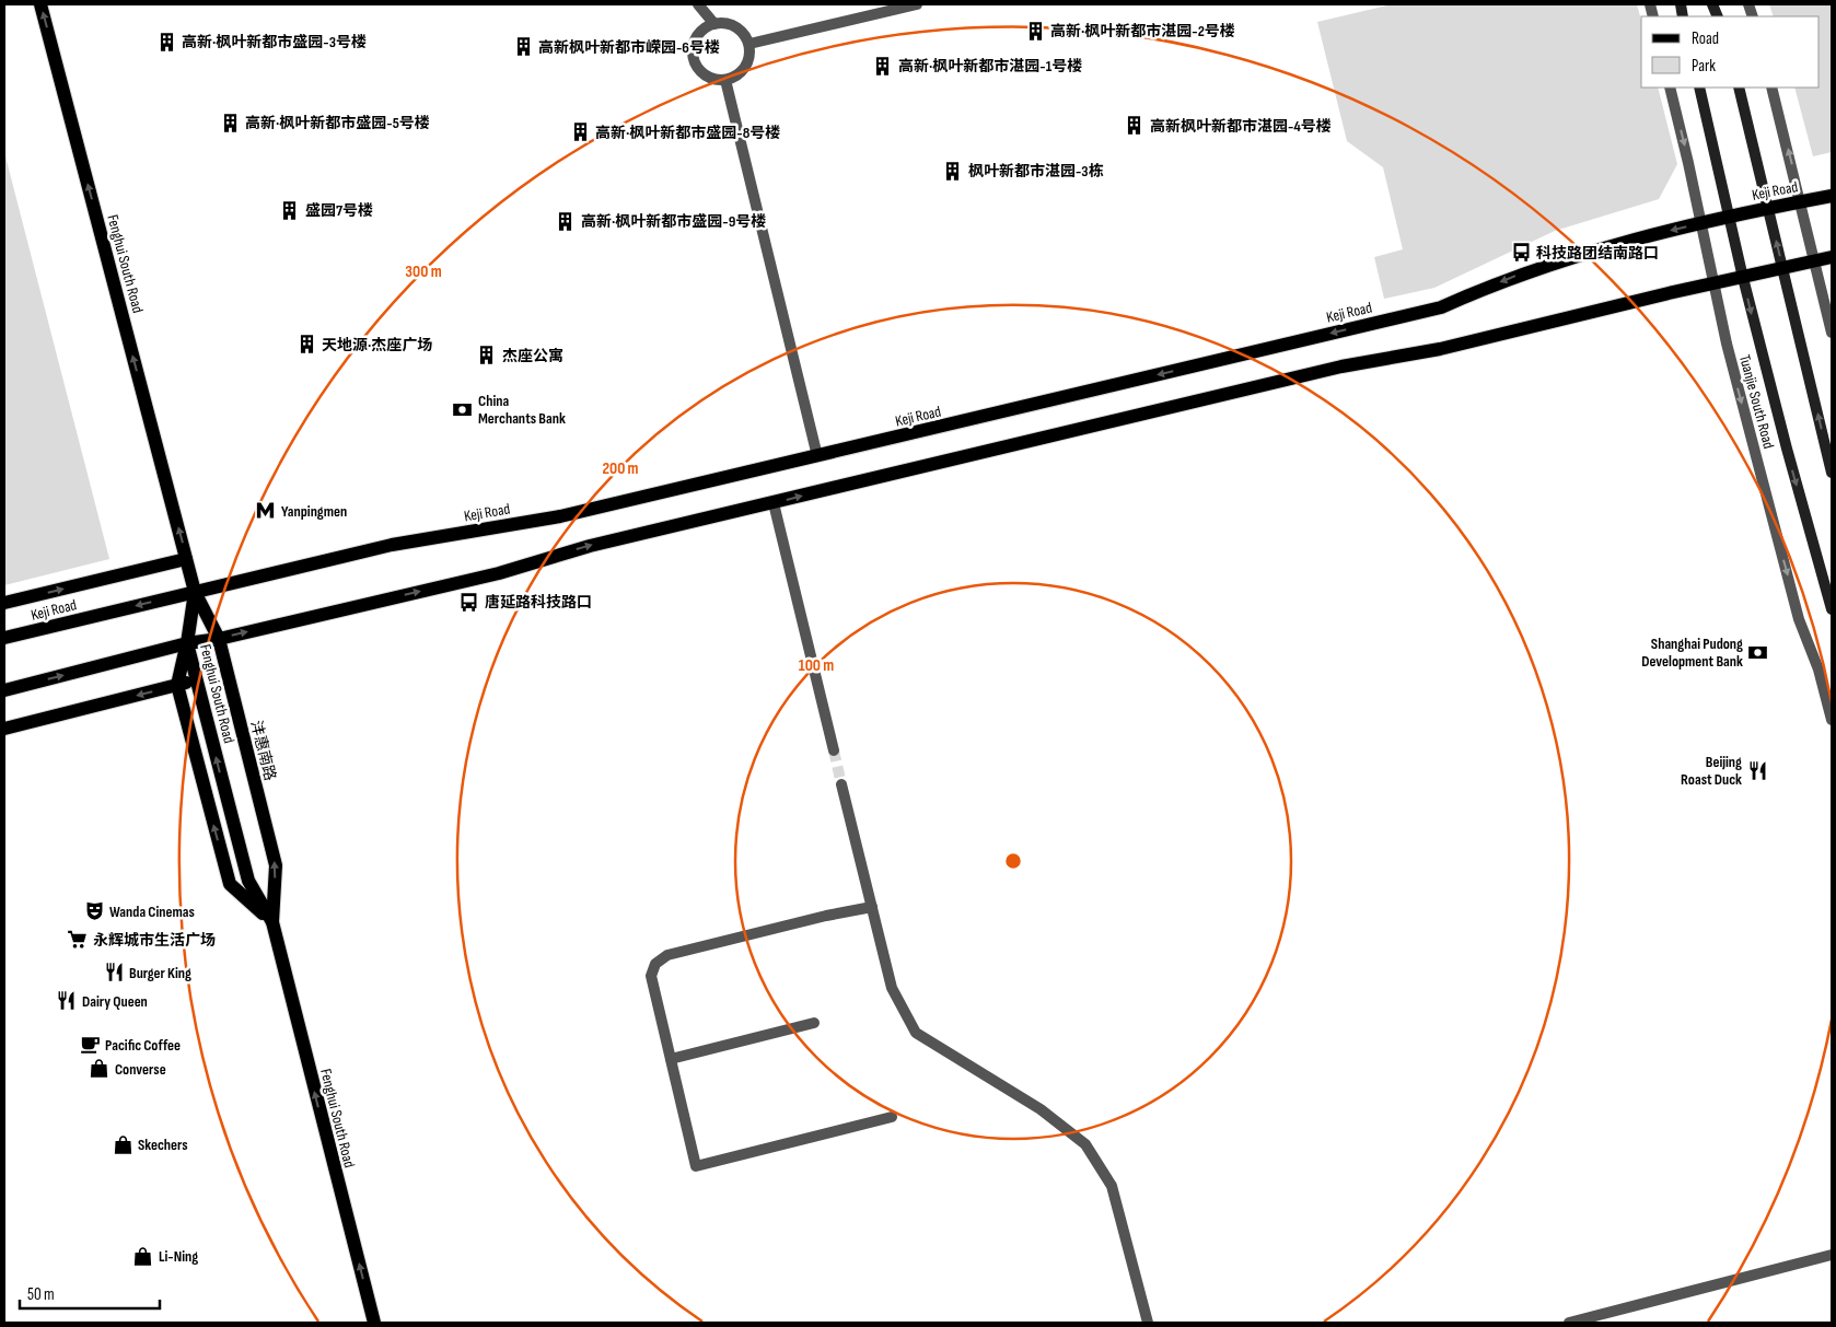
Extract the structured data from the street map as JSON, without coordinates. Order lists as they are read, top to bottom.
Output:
{
  "streets": {
    "main road": [
      "Keji Road",
      "Fenghui South Road",
      "Tuanjie South Road",
      "沣惠南路"
    ]
  },
  "crossings": [
    ["Keji Road", "Fenghui South Road"],
    ["Keji Road", "Tuanjie South Road"],
    ["Keji Road", "沣惠南路"],
    ["Fenghui South Road", "沣惠南路"]
  ],
  "one_way": ["Fenghui South Road", "Tuanjie South Road"],
  "places": {
    "building": [
      "高新·枫叶新都市湛园-2号楼",
      "高新·枫叶新都市盛园-3号楼",
      "高新枫叶新都市嵘园-6号楼",
      "高新·枫叶新都市湛园-1号楼",
      "高新·枫叶新都市盛园-5号楼",
      "高新枫叶新都市湛园-4号楼",
      "高新·枫叶新都市盛园-8号楼",
      "枫叶新都市湛园-3栋",
      "盛园7号楼",
      "高新·枫叶新都市盛园-9号楼",
      "天地源·杰座广场",
      "杰座公寓"
    ],
    "bus stop": ["科技路团结南路口", "唐延路科技路口"],
    "bank": ["China Merchants Bank", "Shanghai Pudong Development Bank"],
    "metro station": ["Yanpingmen"],
    "restaurant": ["Beijing Roast Duck", "Burger King", "Dairy Queen"],
    "theatre": ["Wanda Cinemas"],
    "supermarket": ["永辉城市生活广场"],
    "cafe": ["Pacific Coffee"],
    "shop": ["Converse", "Skechers", "Li-Ning"]
  },
  "legend": ["Road", "Park"],
  "scale_bar": "50 m",
  "rings": ["300 m", "200 m", "100 m"]
}
